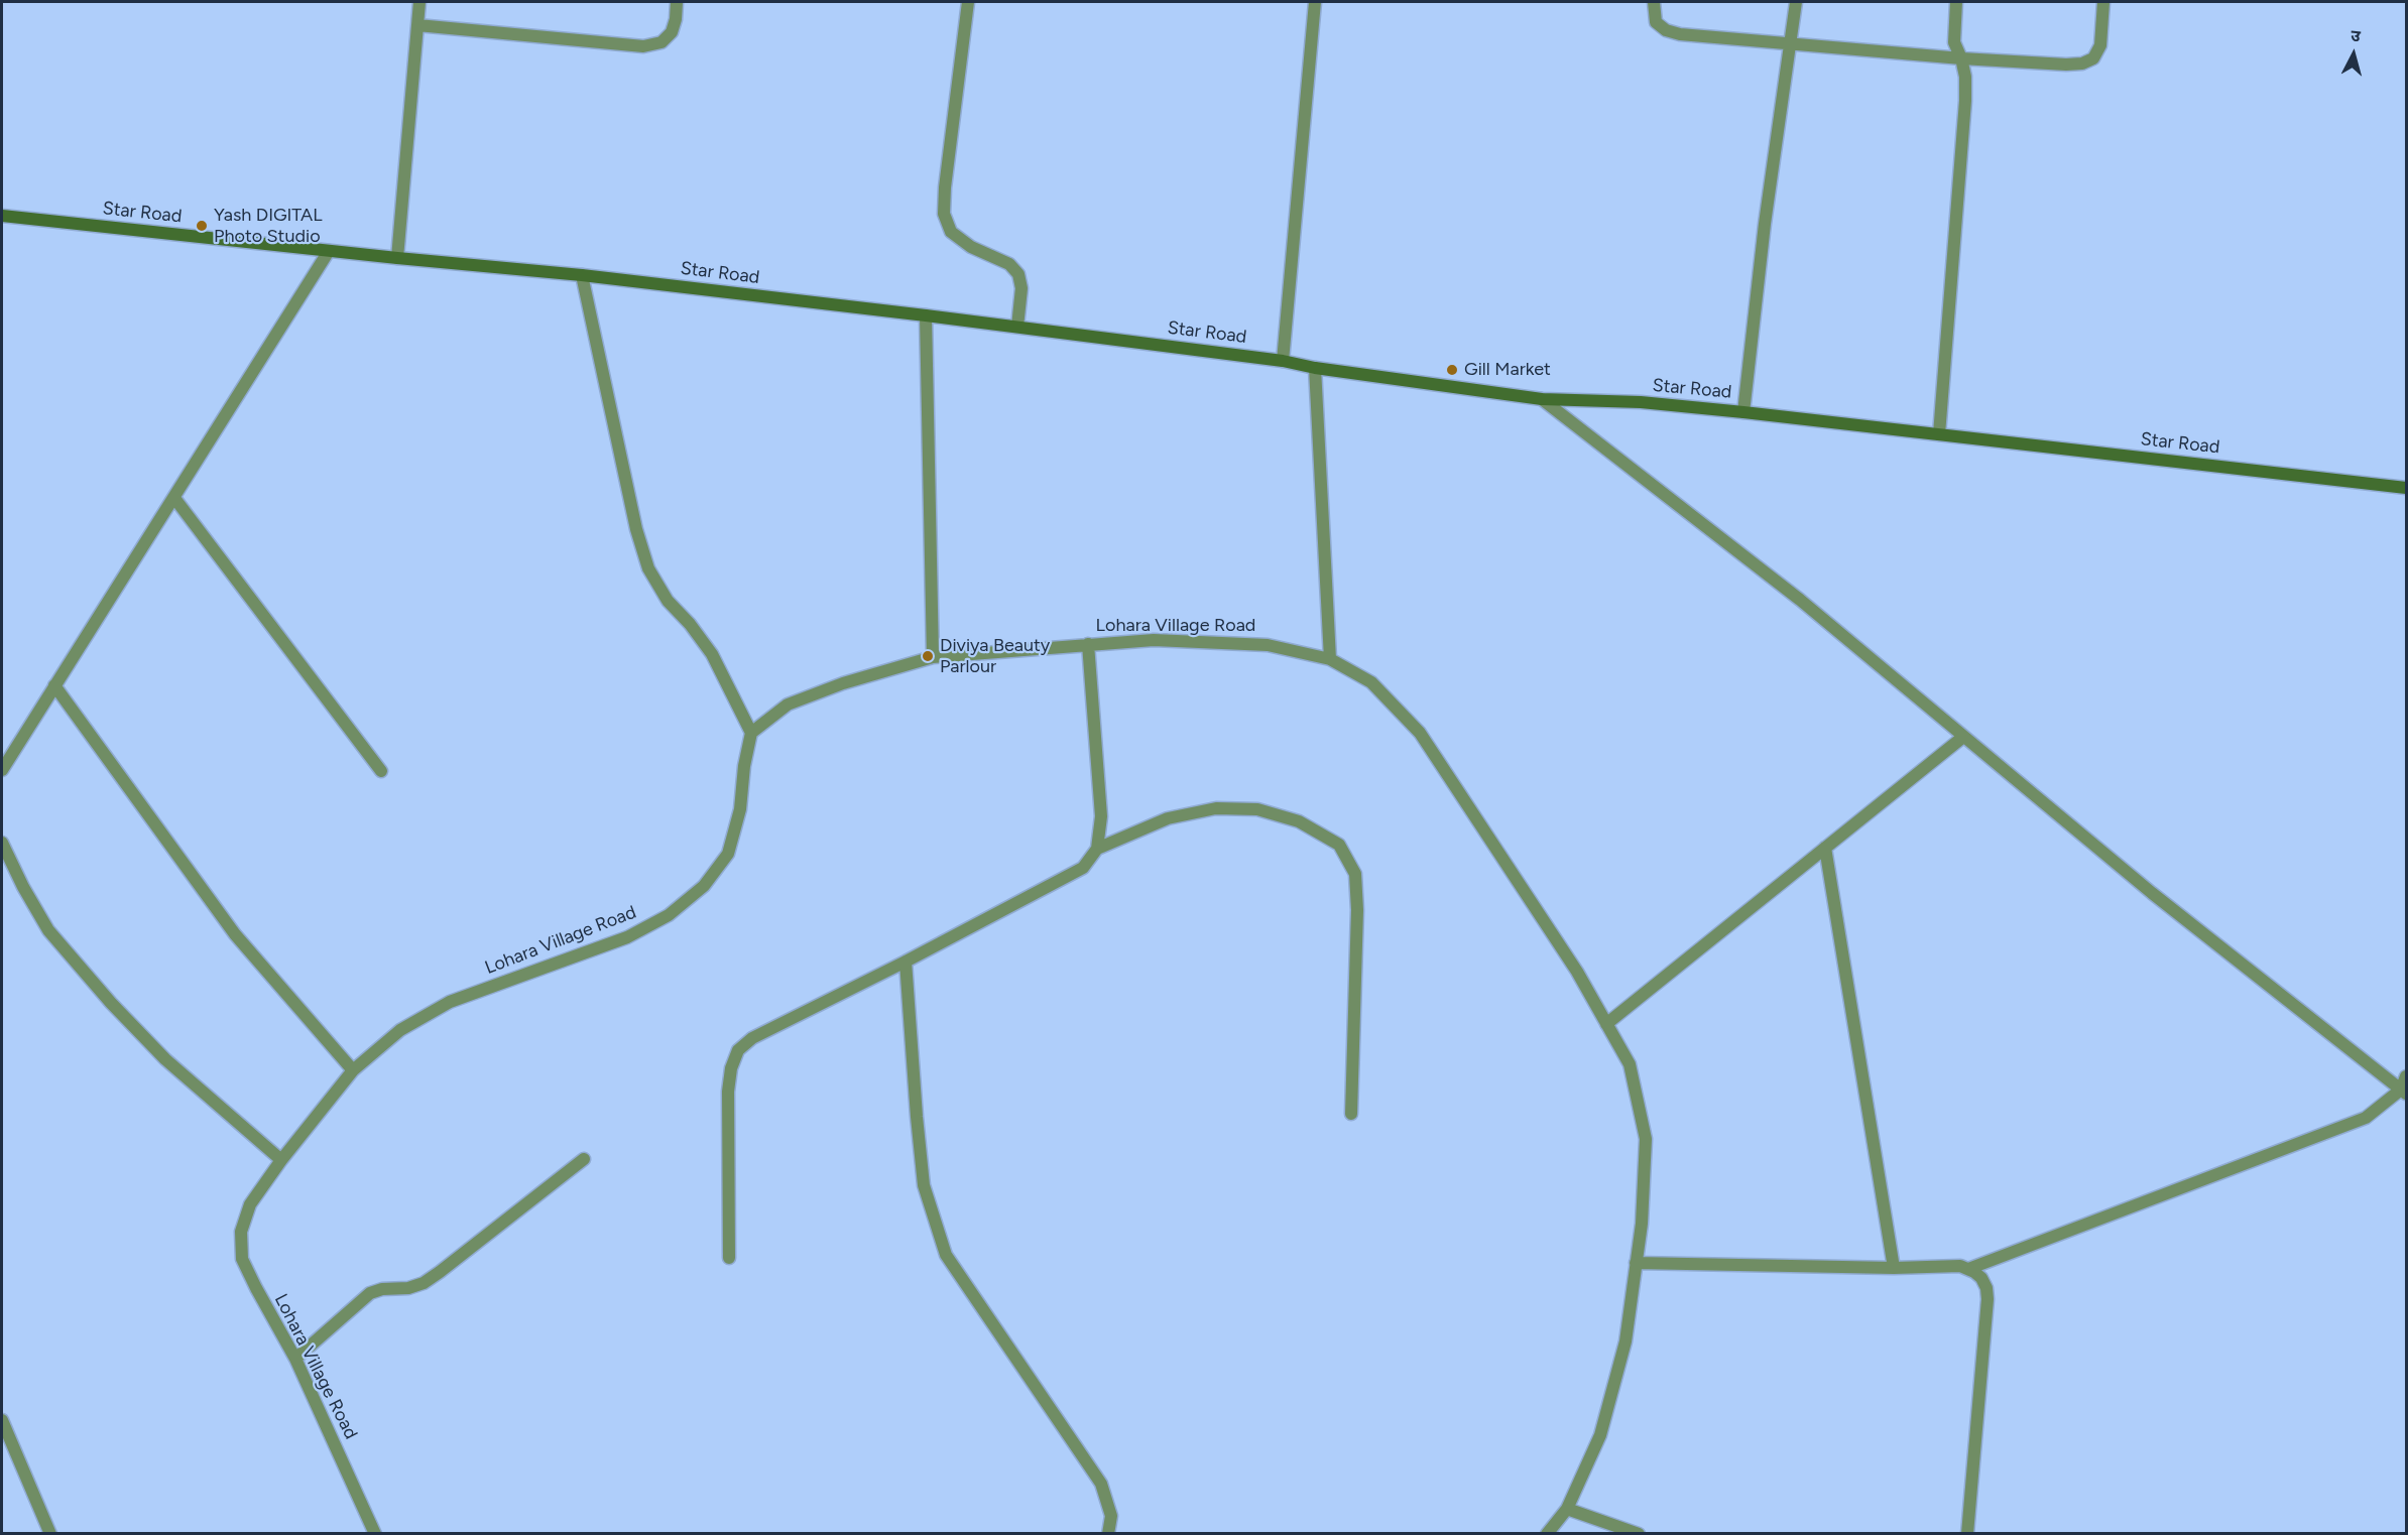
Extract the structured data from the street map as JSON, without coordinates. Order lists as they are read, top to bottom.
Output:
{
  "streets": {
    "street": ["Star Road", "Lohara Village Road"]
  },
  "places": ["Yash DIGITAL Photo Studio", "Gill Market", "Diviya Beauty Parlour"],
  "north": "top"
}
